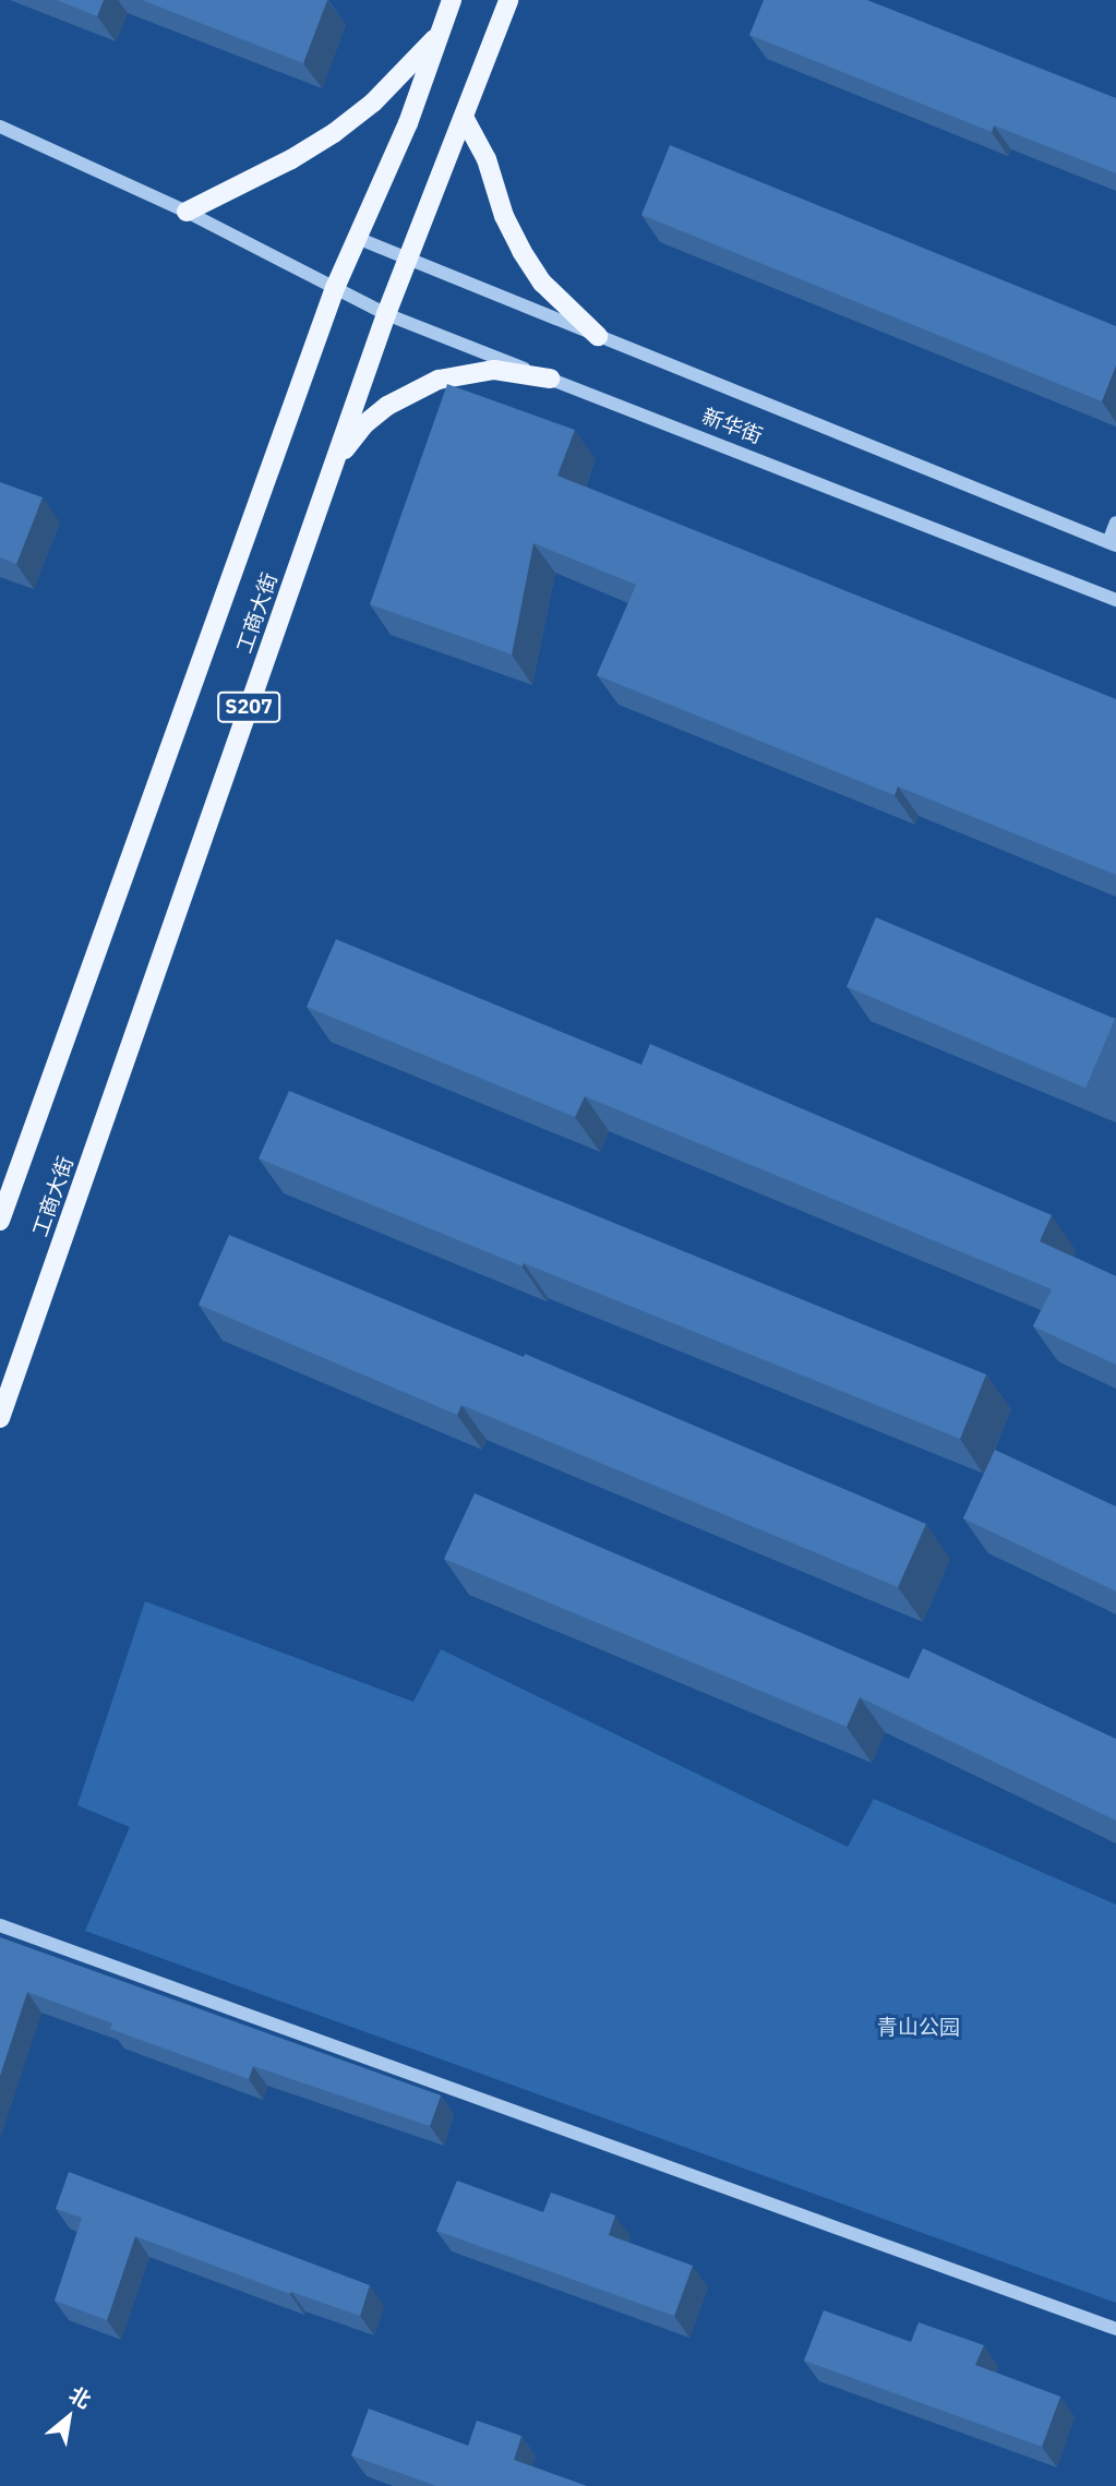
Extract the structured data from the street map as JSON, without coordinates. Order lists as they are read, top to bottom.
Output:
{
  "streets": {
    "main road": ["工商大街", "S207"],
    "street": ["新华街"]
  },
  "crossings": [
    ["新华街", "工商大街"]
  ],
  "parks": ["青山公园"],
  "north": "top right"
}
